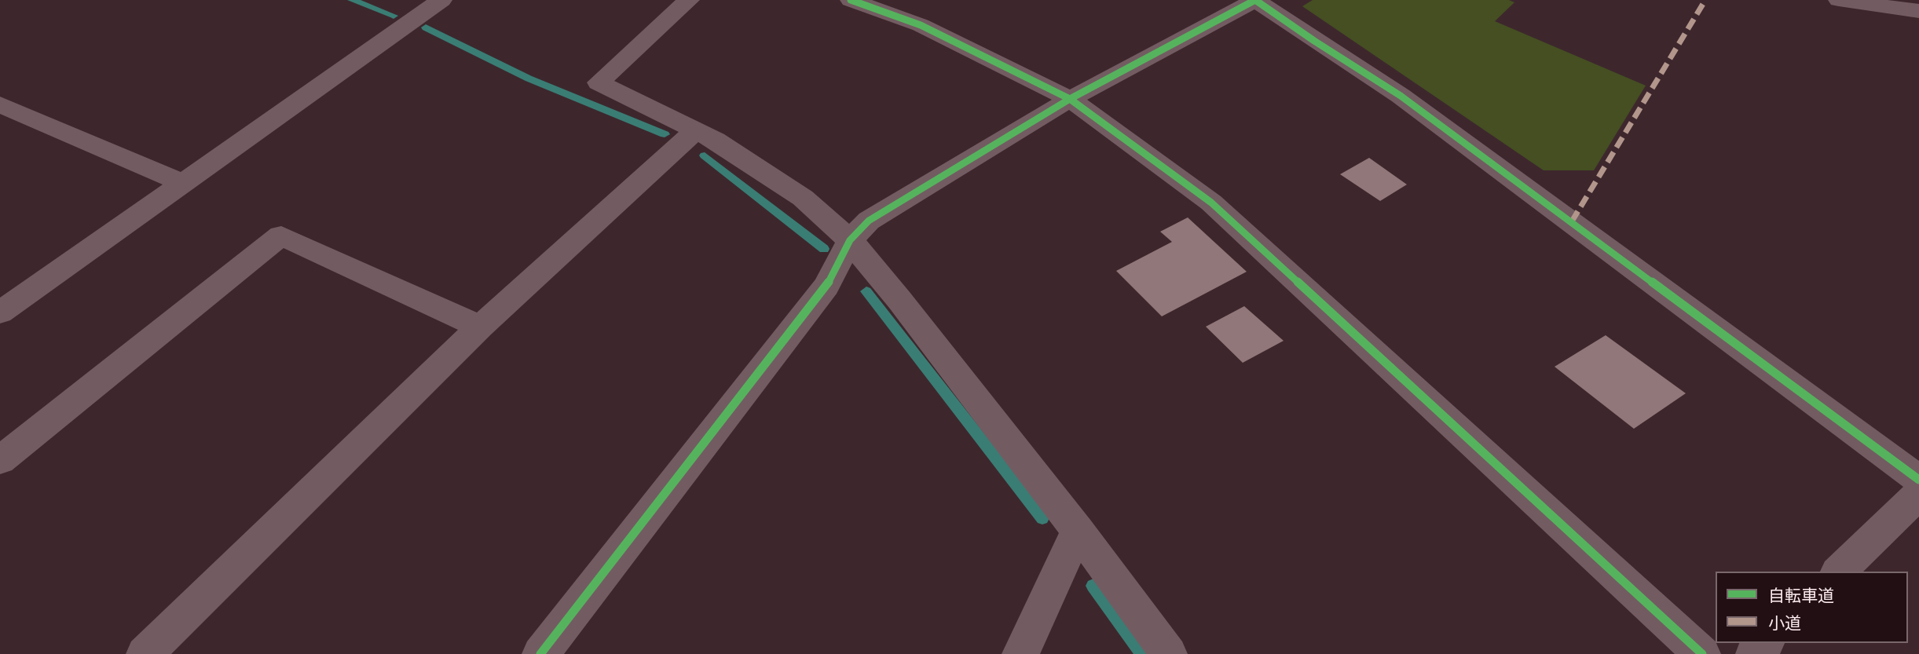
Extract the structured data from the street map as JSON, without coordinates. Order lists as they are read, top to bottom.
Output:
{
  "legend": ["自転車道", "小道"]
}
